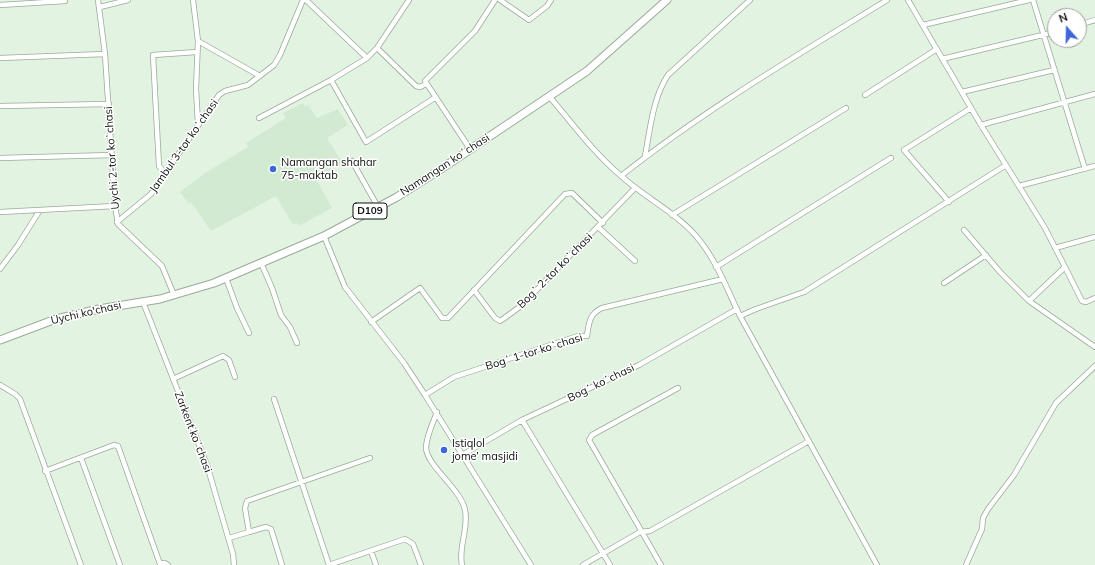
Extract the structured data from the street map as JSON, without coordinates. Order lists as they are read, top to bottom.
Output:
{
  "streets": {
    "main road": ["Namangan koʻchasi", "D109", "Uychi ko'chasi"],
    "street": [
      "Jambul 3-tor koʻchasi",
      "Uychi 2-tor koʻchasi",
      "Bogʻ 2-tor koʻchasi",
      "Bogʻ 1-tor koʻchasi",
      "Bogʻ koʻchasi",
      "Zarkent koʻchasi"
    ]
  },
  "crossings": [
    ["Jambul 3-tor koʻchasi", "Uychi 2-tor koʻchasi"],
    ["Uychi 2-tor koʻchasi", "Namangan koʻchasi"],
    ["Uychi 2-tor koʻchasi", "Uychi ko'chasi"],
    ["Namangan koʻchasi", "Uychi ko'chasi"],
    ["Uychi ko'chasi", "Zarkent koʻchasi"]
  ],
  "places": ["Namangan shahar 75-maktab", "Istiqlol jome’ masjidi"],
  "north": "top"
}
